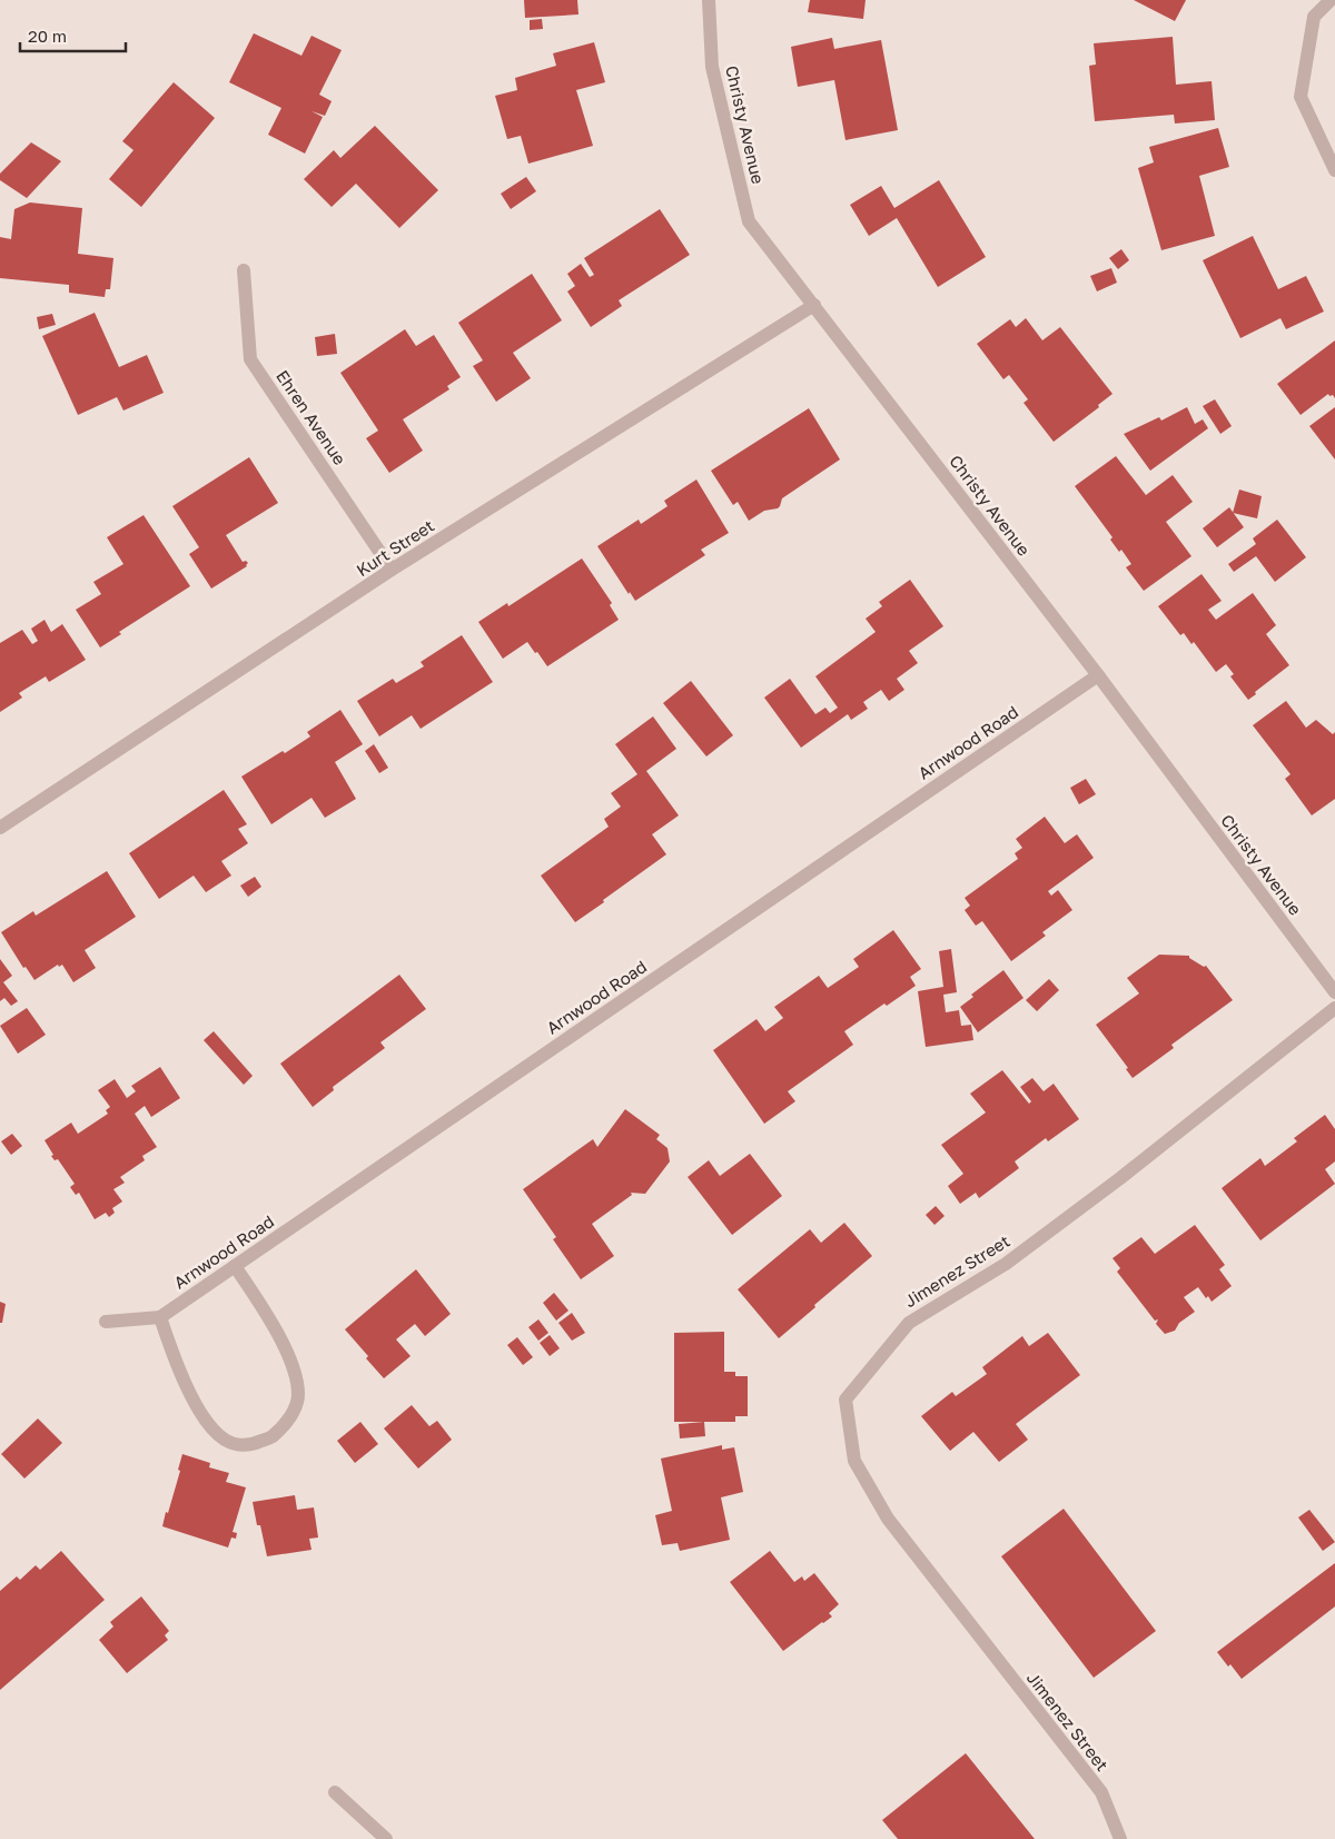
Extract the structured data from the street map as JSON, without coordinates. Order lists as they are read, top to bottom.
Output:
{
  "streets": {
    "street": [
      "Christy Avenue",
      "Ehren Avenue",
      "Kurt Street",
      "Arnwood Road",
      "Jimenez Street"
    ]
  },
  "crossings": [
    ["Christy Avenue", "Kurt Street"],
    ["Christy Avenue", "Arnwood Road"],
    ["Ehren Avenue", "Kurt Street"]
  ],
  "scale_bar": "20 m"
}
